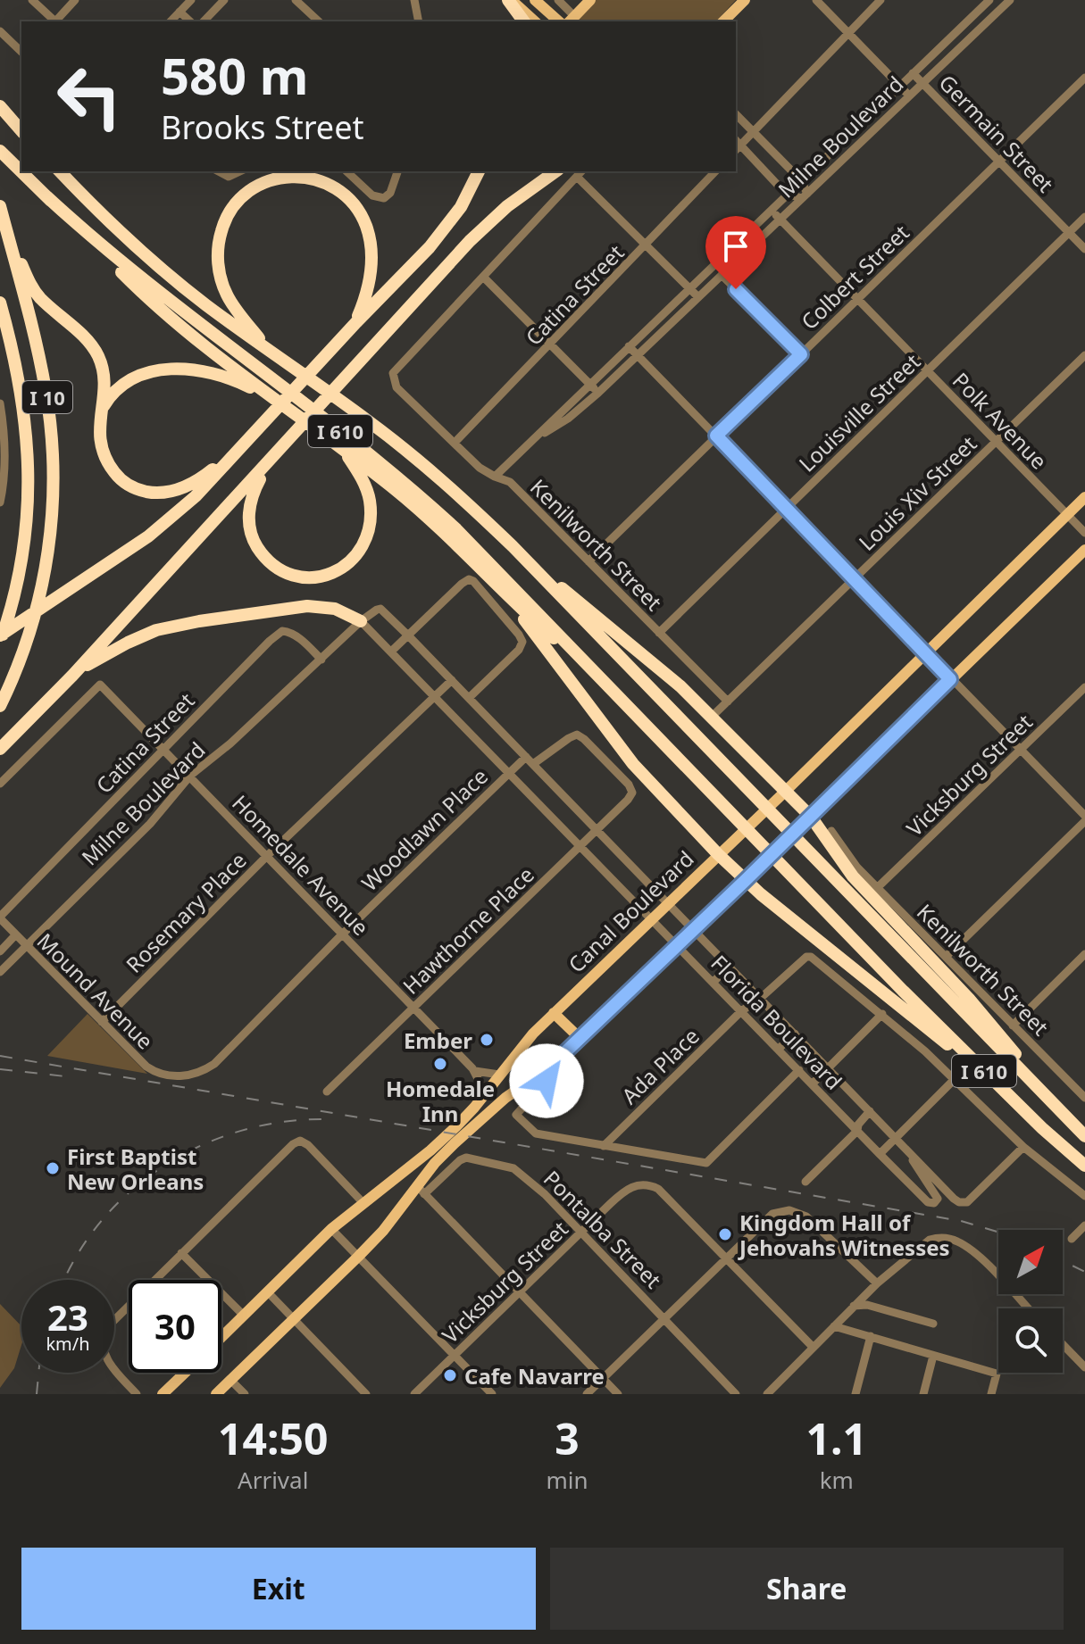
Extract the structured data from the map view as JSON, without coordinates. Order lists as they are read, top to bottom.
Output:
{
  "streets": {
    "highway": ["I 10", "I 610"],
    "main road": ["Canal Boulevard"],
    "street": [
      "Germain Street",
      "Milne Boulevard",
      "Colbert Street",
      "Catina Street",
      "Louisville Street",
      "Polk Avenue",
      "Louis Xiv Street",
      "Kenilworth Street",
      "Vicksburg Street",
      "Woodlawn Place",
      "Homedale Avenue",
      "Rosemary Place",
      "Hawthorne Place",
      "Mound Avenue",
      "Florida Boulevard",
      "Ada Place",
      "Pontalba Street"
    ]
  },
  "crossings": [
    ["Germain Street", "Milne Boulevard"],
    ["Germain Street", "Colbert Street"],
    ["Germain Street", "Louisville Street"],
    ["Milne Boulevard", "Catina Street"],
    ["Milne Boulevard", "Polk Avenue"],
    ["Milne Boulevard", "Kenilworth Street"],
    ["Milne Boulevard", "Homedale Avenue"],
    ["Milne Boulevard", "Mound Avenue"],
    ["Milne Boulevard", "Florida Boulevard"],
    ["Colbert Street", "Polk Avenue"],
    ["Colbert Street", "Kenilworth Street"],
    ["Catina Street", "Kenilworth Street"],
    ["Catina Street", "Homedale Avenue"],
    ["Catina Street", "Mound Avenue"],
    ["Louisville Street", "Polk Avenue"],
    ["Louisville Street", "Kenilworth Street"],
    ["Polk Avenue", "Louis Xiv Street"],
    ["Polk Avenue", "Canal Boulevard"],
    ["Louis Xiv Street", "Kenilworth Street"],
    ["Kenilworth Street", "Vicksburg Street"],
    ["Vicksburg Street", "Pontalba Street"],
    ["Woodlawn Place", "Homedale Avenue"],
    ["Woodlawn Place", "Mound Avenue"],
    ["Woodlawn Place", "Florida Boulevard"],
    ["Homedale Avenue", "Canal Boulevard"],
    ["Homedale Avenue", "Rosemary Place"],
    ["Homedale Avenue", "Hawthorne Place"],
    ["Canal Boulevard", "Florida Boulevard"],
    ["Rosemary Place", "Mound Avenue"],
    ["Rosemary Place", "Florida Boulevard"],
    ["Hawthorne Place", "Florida Boulevard"],
    ["Florida Boulevard", "Ada Place"]
  ],
  "places": [
    "Ember",
    "Homedale Inn",
    "First Baptist New Orleans",
    "Kingdom Hall of Jehovahs Witnesses",
    "Cafe Navarre"
  ],
  "north": "top right",
  "page": {
    "turn": ["580 m", "Brooks Street"],
    "speed": "23 km/h",
    "limit": "30",
    "eta": [
      "14:50",
      "Arrival",
      "3",
      "min",
      "1.1",
      "km"
    ],
    "buttons": ["Exit", "Share"]
  }
}
